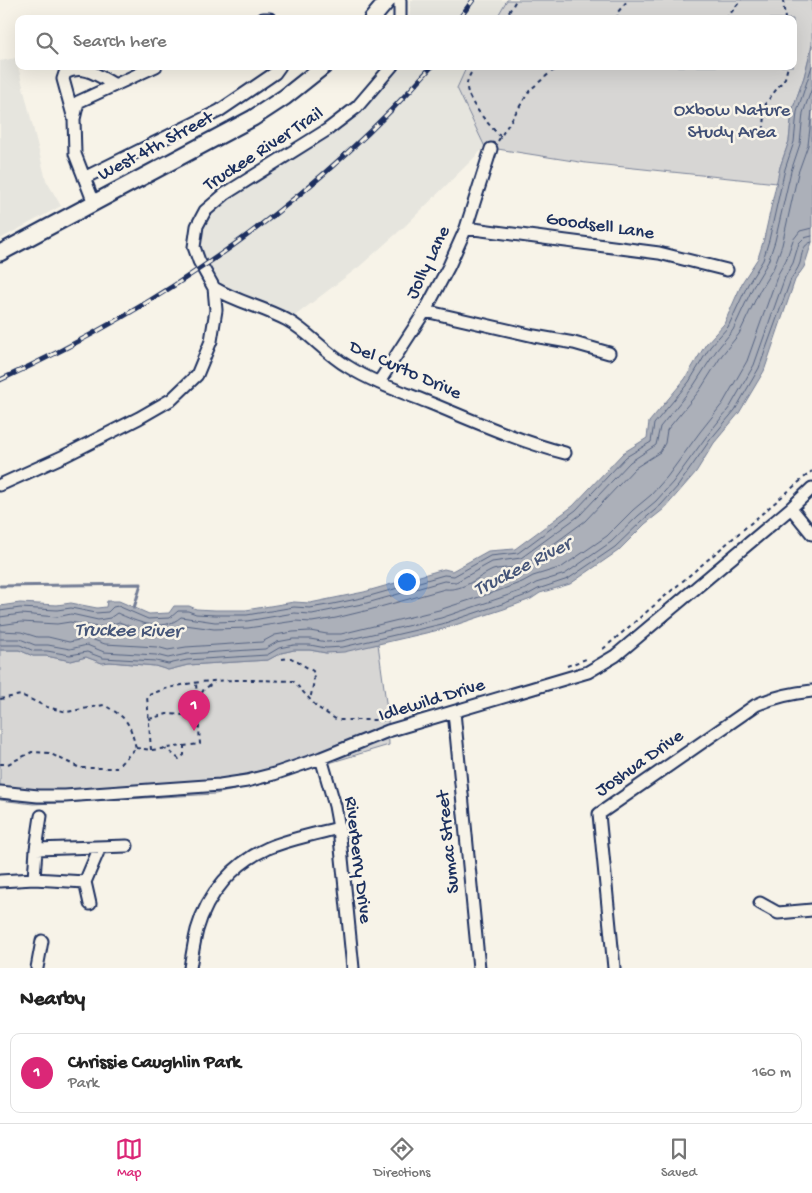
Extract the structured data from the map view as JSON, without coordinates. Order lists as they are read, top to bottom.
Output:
{
  "streets": {
    "main road": ["West 4th Street"],
    "street": [
      "Truckee River Trail",
      "Goodsell Lane",
      "Jolly Lane",
      "Del Curto Drive",
      "Idlewild Drive",
      "Joshua Drive",
      "Sumac Street",
      "Riverberry Drive"
    ]
  },
  "crossings": [
    ["Truckee River Trail", "Del Curto Drive"],
    ["Goodsell Lane", "Jolly Lane"],
    ["Jolly Lane", "Del Curto Drive"],
    ["Idlewild Drive", "Sumac Street"],
    ["Idlewild Drive", "Riverberry Drive"]
  ],
  "water": ["Truckee River"],
  "parks": ["Oxbow Nature Study Area"],
  "page": {
    "search": "Search here",
    "pins": "1",
    "heading": "Nearby",
    "list": [
      {
        "mark": "1",
        "name": "Chrissie Caughlin Park",
        "note": "Park",
        "value": "160 m"
      }
    ],
    "nav": ["Map", "Directions", "Saved"]
  }
}
